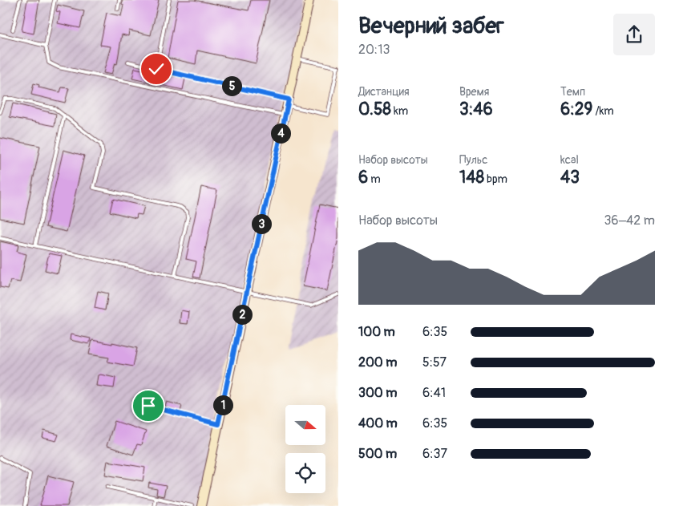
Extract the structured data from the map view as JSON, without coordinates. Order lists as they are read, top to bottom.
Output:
{
  "north": "right",
  "page": {
    "heading": ["Вечерний забег", "20:13"],
    "stats": [
      ["Дистанция", "0.58 km"],
      ["Время", "3:46"],
      ["Темп", "6:29 /km"],
      ["Набор высоты", "6 m"],
      ["Пульс", "148 bpm"],
      ["kcal", "43"]
    ],
    "pins": [
      "5",
      "4",
      "3",
      "2",
      "1"
    ],
    "chart": ["Набор высоты", "36–42 m"],
    "list": [
      {
        "name": "100 m",
        "note": "6:35"
      },
      {
        "name": "200 m",
        "note": "5:57"
      },
      {
        "name": "300 m",
        "note": "6:41"
      },
      {
        "name": "400 m",
        "note": "6:35"
      },
      {
        "name": "500 m",
        "note": "6:37"
      }
    ]
  }
}
